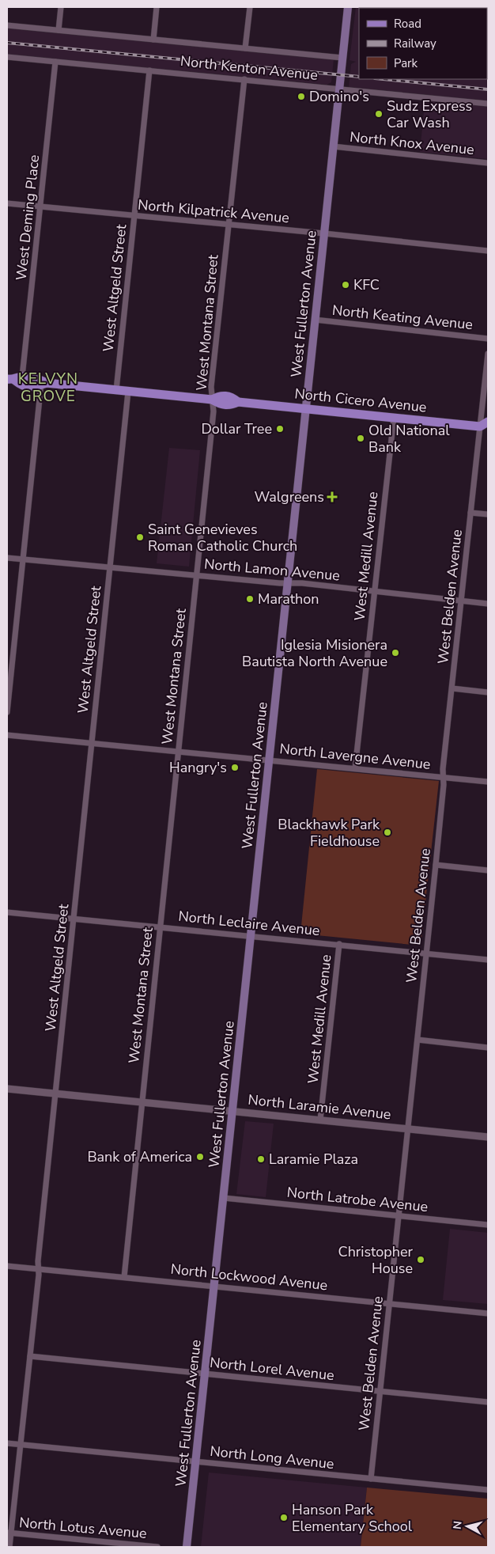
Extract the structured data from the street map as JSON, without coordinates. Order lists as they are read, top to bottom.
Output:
{
  "streets": {
    "main road": ["West Fullerton Avenue", "North Cicero Avenue"],
    "street": [
      "North Kenton Avenue",
      "North Knox Avenue",
      "North Kilpatrick Avenue",
      "West Deming Place",
      "West Altgeld Street",
      "North Keating Avenue",
      "West Montana Street",
      "West Medill Avenue",
      "North Lamon Avenue",
      "West Belden Avenue",
      "North Lavergne Avenue",
      "North Leclaire Avenue",
      "North Laramie Avenue",
      "North Latrobe Avenue",
      "North Lockwood Avenue",
      "North Lorel Avenue",
      "North Long Avenue",
      "North Lotus Avenue"
    ]
  },
  "crossings": [
    ["North Kenton Avenue", "West Deming Place"],
    ["North Kenton Avenue", "West Altgeld Street"],
    ["North Kenton Avenue", "West Fullerton Avenue"],
    ["North Kenton Avenue", "West Montana Street"],
    ["North Knox Avenue", "West Fullerton Avenue"],
    ["North Kilpatrick Avenue", "West Deming Place"],
    ["North Kilpatrick Avenue", "West Altgeld Street"],
    ["North Kilpatrick Avenue", "West Fullerton Avenue"],
    ["North Kilpatrick Avenue", "West Montana Street"],
    ["West Deming Place", "North Cicero Avenue"],
    ["West Altgeld Street", "North Cicero Avenue"],
    ["West Altgeld Street", "North Lamon Avenue"],
    ["West Altgeld Street", "North Lavergne Avenue"],
    ["West Altgeld Street", "North Leclaire Avenue"],
    ["West Altgeld Street", "North Laramie Avenue"],
    ["West Altgeld Street", "North Lockwood Avenue"],
    ["West Altgeld Street", "North Lorel Avenue"],
    ["West Altgeld Street", "North Long Avenue"],
    ["West Altgeld Street", "North Lotus Avenue"],
    ["West Fullerton Avenue", "North Keating Avenue"],
    ["West Fullerton Avenue", "North Cicero Avenue"],
    ["West Fullerton Avenue", "North Lamon Avenue"],
    ["West Fullerton Avenue", "North Lavergne Avenue"],
    ["West Fullerton Avenue", "North Leclaire Avenue"],
    ["West Fullerton Avenue", "North Laramie Avenue"],
    ["West Fullerton Avenue", "North Latrobe Avenue"],
    ["West Fullerton Avenue", "North Lockwood Avenue"],
    ["West Fullerton Avenue", "North Lorel Avenue"],
    ["West Fullerton Avenue", "North Long Avenue"],
    ["West Montana Street", "North Cicero Avenue"],
    ["West Montana Street", "North Lamon Avenue"],
    ["West Montana Street", "North Lavergne Avenue"],
    ["West Montana Street", "North Leclaire Avenue"],
    ["West Montana Street", "North Laramie Avenue"],
    ["West Montana Street", "North Lockwood Avenue"],
    ["North Cicero Avenue", "West Medill Avenue"],
    ["North Cicero Avenue", "West Belden Avenue"],
    ["West Medill Avenue", "North Lamon Avenue"],
    ["West Medill Avenue", "North Lavergne Avenue"],
    ["West Medill Avenue", "North Leclaire Avenue"],
    ["West Medill Avenue", "North Laramie Avenue"],
    ["North Lamon Avenue", "West Belden Avenue"],
    ["West Belden Avenue", "North Lavergne Avenue"],
    ["West Belden Avenue", "North Leclaire Avenue"],
    ["West Belden Avenue", "North Laramie Avenue"],
    ["West Belden Avenue", "North Latrobe Avenue"],
    ["West Belden Avenue", "North Lockwood Avenue"],
    ["West Belden Avenue", "North Lorel Avenue"],
    ["West Belden Avenue", "North Long Avenue"]
  ],
  "districts": ["KELVYN GROVE"],
  "places": {
    "other": [
      "Domino's",
      "Sudz Express Car Wash",
      "KFC",
      "Dollar Tree",
      "Old National Bank",
      "Saint Genevieves Roman Catholic Church",
      "Marathon",
      "Iglesia Misionera Bautista North Avenue",
      "Hangry's",
      "Blackhawk Park Fieldhouse",
      "Bank of America",
      "Laramie Plaza",
      "Christopher House",
      "Hanson Park Elementary School"
    ],
    "health": ["Walgreens"]
  },
  "legend": ["Road", "Railway", "Park"],
  "north": "left"
}
